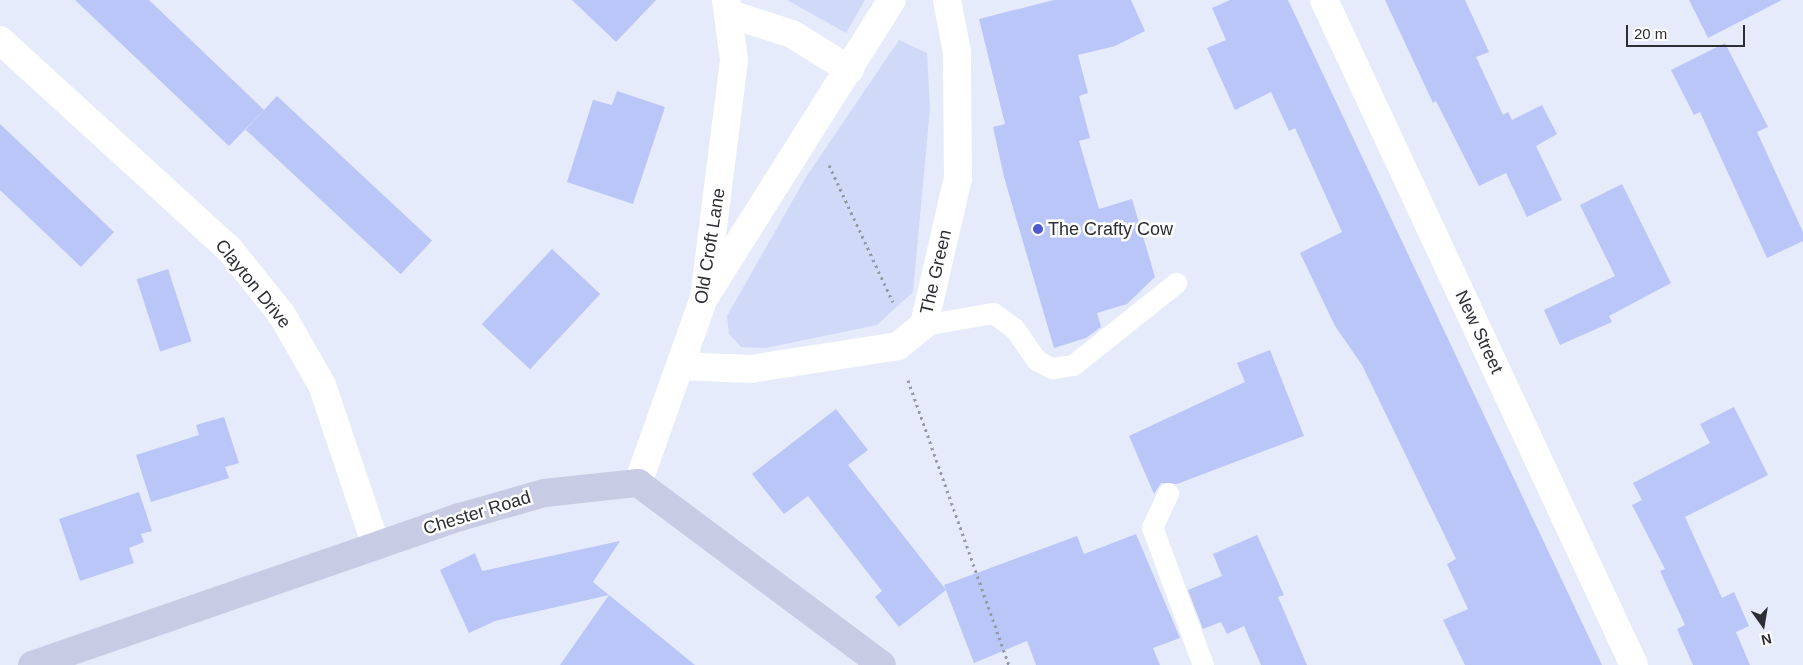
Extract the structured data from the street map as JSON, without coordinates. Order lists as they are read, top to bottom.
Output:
{
  "streets": {
    "main road": ["Chester Road"],
    "street": [
      "Old Croft Lane",
      "The Green",
      "Clayton Drive",
      "New Street"
    ]
  },
  "crossings": [
    ["Old Croft Lane", "Chester Road"],
    ["Clayton Drive", "Chester Road"]
  ],
  "places": ["The Crafty Cow"],
  "scale_bar": "20 m",
  "north": "bottom"
}
